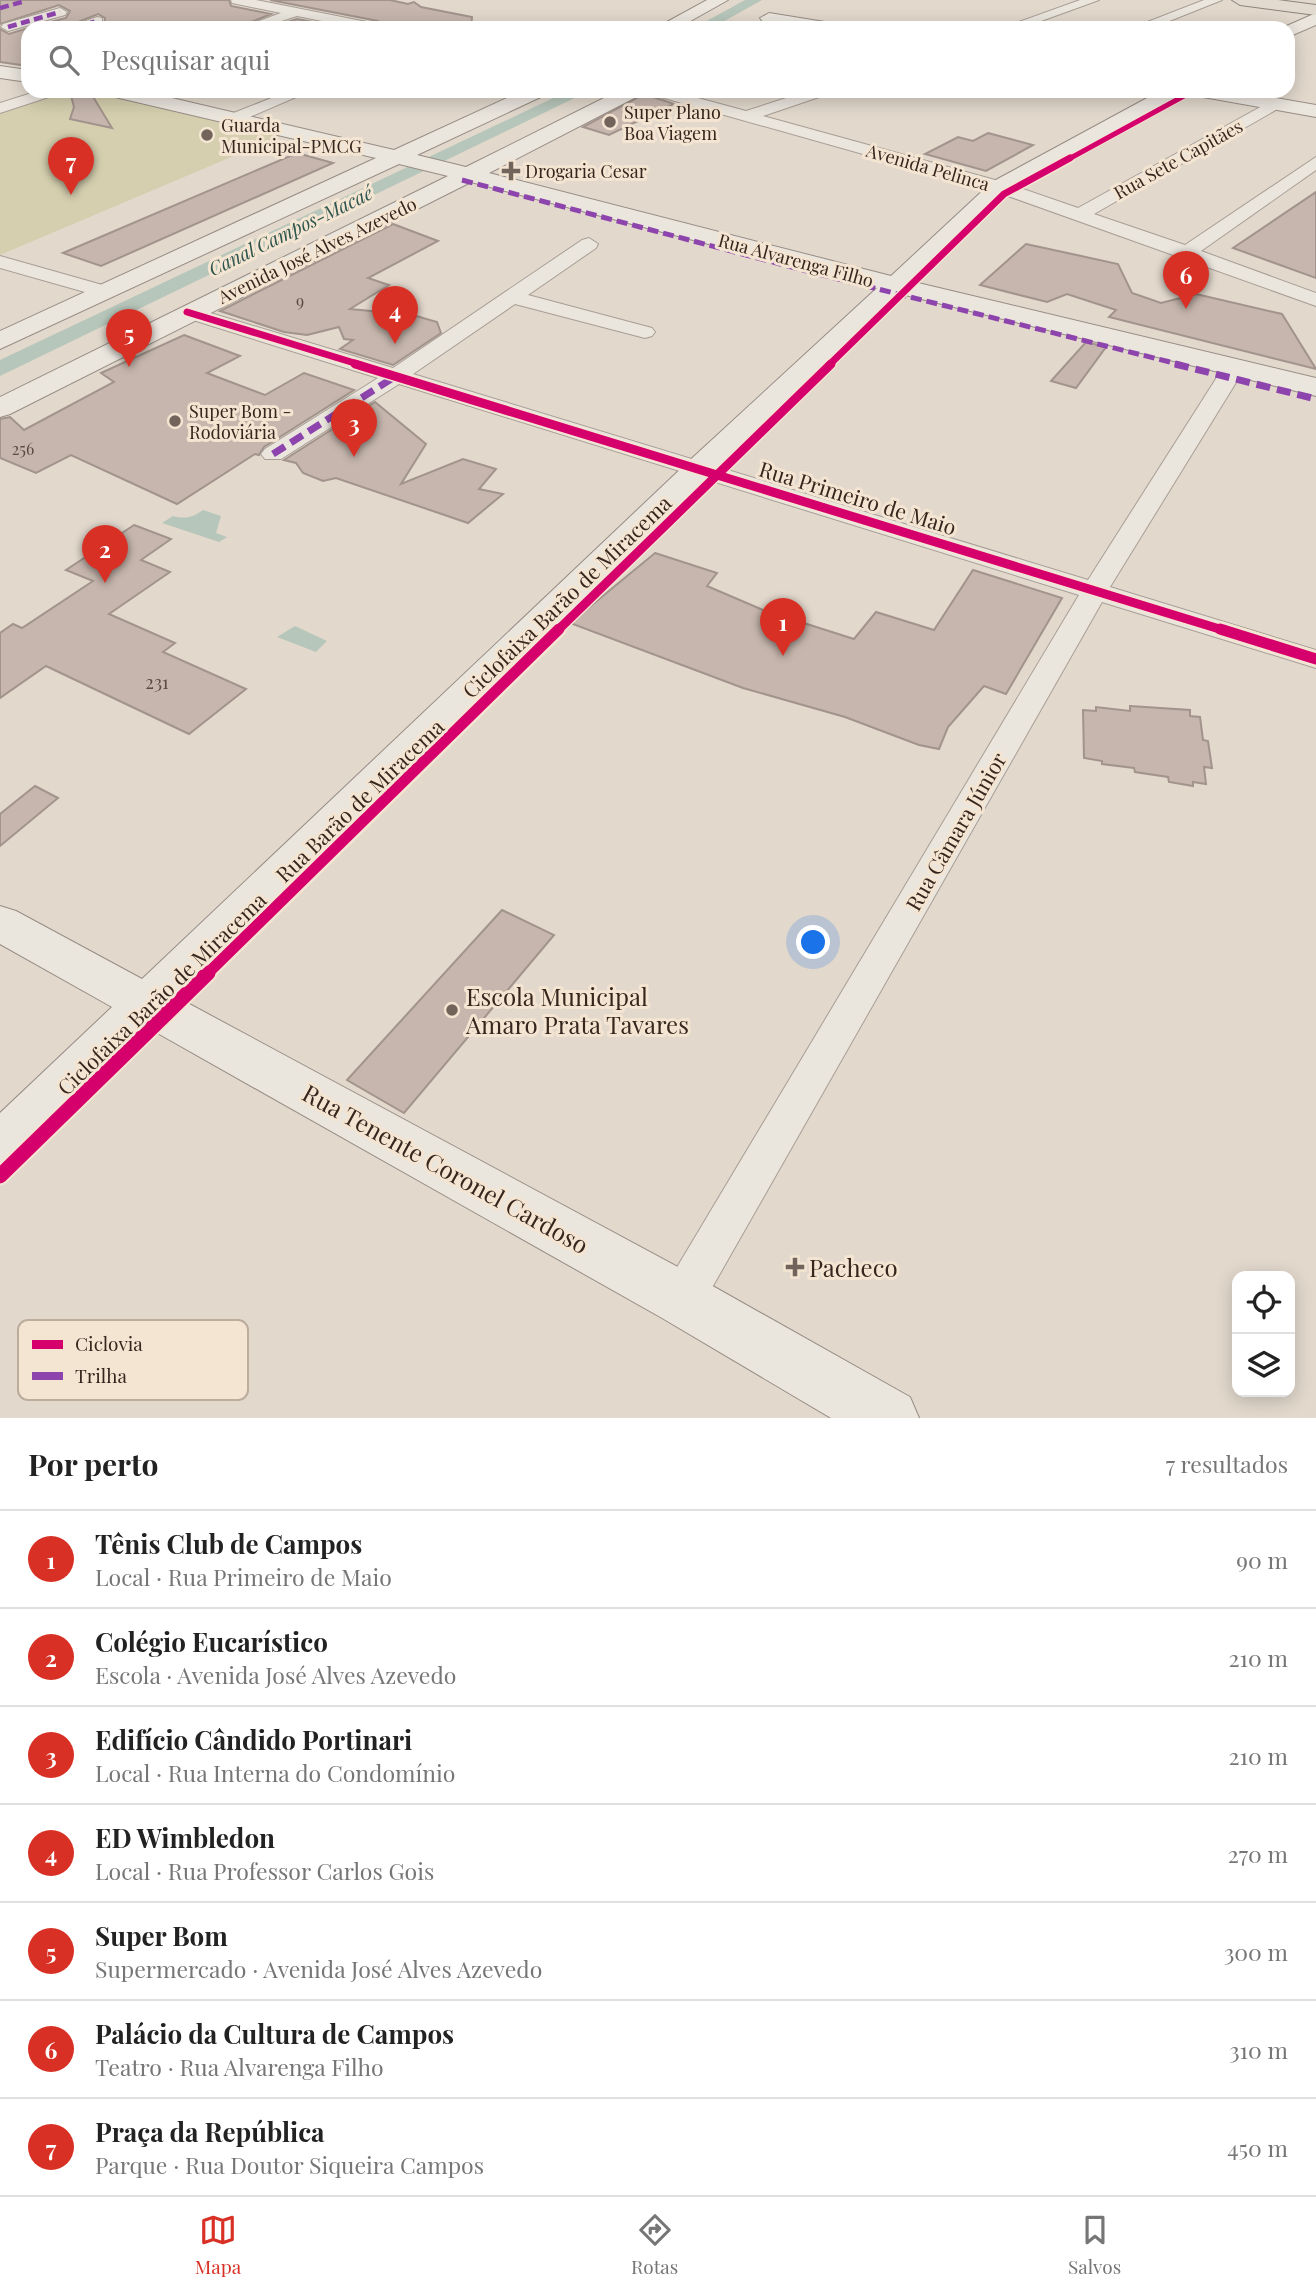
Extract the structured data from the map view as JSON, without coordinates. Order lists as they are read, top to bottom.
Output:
{
  "streets": {
    "main road": [
      "Avenida José Alves Azevedo",
      "Rua Alvarenga Filho",
      "Rua Barão de Miracema",
      "Rua Tenente Coronel Cardoso"
    ],
    "street": [
      "Rua Sete Capitães",
      "Avenida Pelinca",
      "Rua Primeiro de Maio",
      "Rua Câmara Júnior"
    ],
    "cycle path": ["Ciclofaixa Barão de Miracema"]
  },
  "crossings": [
    ["Rua Sete Capitães", "Avenida Pelinca"],
    ["Avenida Pelinca", "Rua Barão de Miracema"],
    ["Avenida José Alves Azevedo", "Rua Alvarenga Filho"],
    ["Avenida José Alves Azevedo", "Rua Primeiro de Maio"],
    ["Rua Alvarenga Filho", "Rua Barão de Miracema"],
    ["Rua Alvarenga Filho", "Rua Câmara Júnior"],
    ["Rua Primeiro de Maio", "Rua Barão de Miracema"],
    ["Rua Primeiro de Maio", "Rua Câmara Júnior"],
    ["Rua Barão de Miracema", "Rua Tenente Coronel Cardoso"],
    ["Rua Câmara Júnior", "Rua Tenente Coronel Cardoso"]
  ],
  "water": ["Canal Campos-Macaé"],
  "places": {
    "other": [
      "Super Plano Boa Viagem",
      "Guarda Municipal-PMCG",
      "Super Bom - Rodoviária",
      "Escola Municipal Amaro Prata Tavares"
    ],
    "health": ["Drogaria Cesar", "Pacheco"]
  },
  "house_numbers": ["9", "256", "231"],
  "legend": ["Ciclovia", "Trilha"],
  "page": {
    "search": "Pesquisar aqui",
    "pins": [
      "7",
      "6",
      "4",
      "5",
      "3",
      "2",
      "1"
    ],
    "heading": ["Por perto", "7 resultados"],
    "list": [
      {
        "mark": "1",
        "name": "Tênis Club de Campos",
        "note": "Local · Rua Primeiro de Maio",
        "value": "90 m"
      },
      {
        "mark": "2",
        "name": "Colégio Eucarístico",
        "note": "Escola · Avenida José Alves Azevedo",
        "value": "210 m"
      },
      {
        "mark": "3",
        "name": "Edifício Cândido Portinari",
        "note": "Local · Rua Interna do Condomínio",
        "value": "210 m"
      },
      {
        "mark": "4",
        "name": "ED Wimbledon",
        "note": "Local · Rua Professor Carlos Gois",
        "value": "270 m"
      },
      {
        "mark": "5",
        "name": "Super Bom",
        "note": "Supermercado · Avenida José Alves Azevedo",
        "value": "300 m"
      },
      {
        "mark": "6",
        "name": "Palácio da Cultura de Campos",
        "note": "Teatro · Rua Alvarenga Filho",
        "value": "310 m"
      },
      {
        "mark": "7",
        "name": "Praça da República",
        "note": "Parque · Rua Doutor Siqueira Campos",
        "value": "450 m"
      }
    ],
    "nav": ["Mapa", "Rotas", "Salvos"]
  }
}
